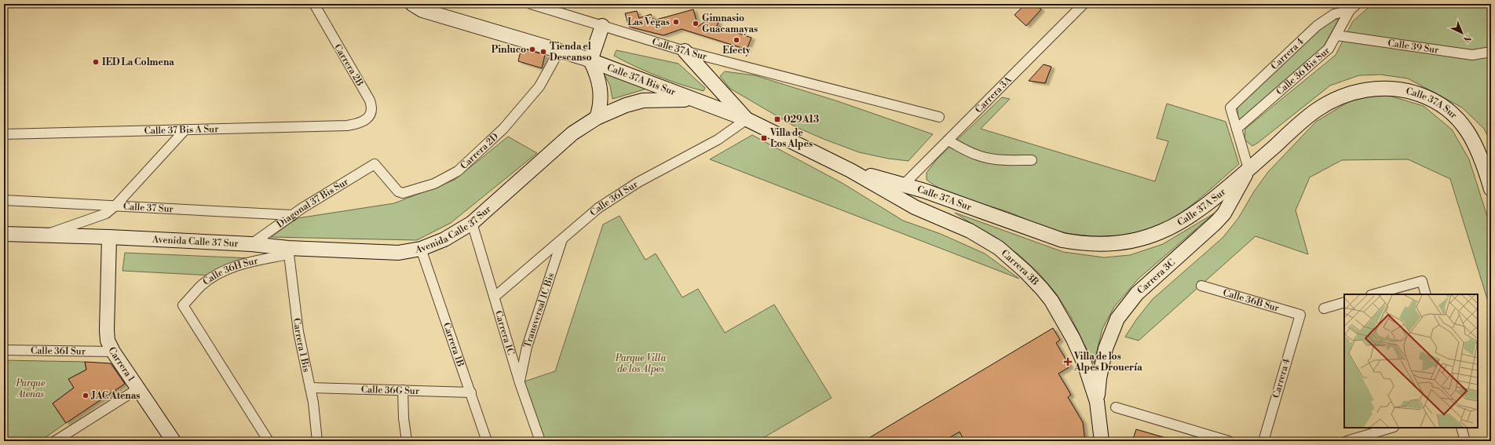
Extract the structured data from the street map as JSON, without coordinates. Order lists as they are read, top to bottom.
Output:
{
  "streets": {
    "main road": [
      "Calle 37A Sur",
      "Calle 37A Bis Sur",
      "Avenida Calle 37 Sur",
      "Carrera 3B",
      "Carrera 3C",
      "Carrera 1"
    ],
    "street": [
      "Calle 39 Sur",
      "Carrera 4",
      "Carrera 2B",
      "Calle 36 Bis Sur",
      "Carrera 3A",
      "Calle 37 Bis A Sur",
      "Carrera 2D",
      "Calle 36I Sur",
      "Diagonal 37 Bis Sur",
      "Calle 37 Sur",
      "Calle 36H Sur",
      "Calle 36B Sur",
      "Transversal 1C Bis",
      "Carrera 1C",
      "Carrera 1 Bis",
      "Carrera 1B",
      "Calle 36G Sur"
    ]
  },
  "crossings": [
    ["Calle 39 Sur", "Calle 36 Bis Sur"],
    ["Calle 37A Sur", "Carrera 3A"],
    ["Calle 37A Sur", "Avenida Calle 37 Sur"],
    ["Calle 37A Sur", "Carrera 3B"],
    ["Calle 37A Sur", "Carrera 3C"],
    ["Carrera 4", "Calle 36 Bis Sur"],
    ["Carrera 4", "Calle 36B Sur"],
    ["Carrera 2B", "Calle 37 Bis A Sur"],
    ["Calle 37A Bis Sur", "Avenida Calle 37 Sur"],
    ["Carrera 2D", "Diagonal 37 Bis Sur"],
    ["Calle 36I Sur", "Avenida Calle 37 Sur"],
    ["Calle 36I Sur", "Transversal 1C Bis"],
    ["Calle 36I Sur", "Carrera 1C"],
    ["Calle 36I Sur", "Carrera 1"],
    ["Diagonal 37 Bis Sur", "Calle 37 Sur"],
    ["Diagonal 37 Bis Sur", "Avenida Calle 37 Sur"],
    ["Avenida Calle 37 Sur", "Carrera 3B"],
    ["Avenida Calle 37 Sur", "Calle 36H Sur"],
    ["Avenida Calle 37 Sur", "Carrera 1C"],
    ["Avenida Calle 37 Sur", "Carrera 1 Bis"],
    ["Avenida Calle 37 Sur", "Carrera 1B"],
    ["Avenida Calle 37 Sur", "Carrera 1"],
    ["Carrera 3B", "Carrera 3C"],
    ["Calle 36H Sur", "Carrera 1 Bis"],
    ["Transversal 1C Bis", "Carrera 1C"],
    ["Carrera 1 Bis", "Calle 36G Sur"],
    ["Carrera 1B", "Calle 36G Sur"]
  ],
  "parks": ["Parque Villa de los Alpes", "Parque Atenas"],
  "places": {
    "other": [
      "Las Vegas",
      "Gimnasio Guacamayas",
      "Efecty",
      "Pinluco",
      "Tienda el Descanso",
      "IED La Colmena",
      "JAC Atenas"
    ],
    "transit": ["029A13", "Villa de Los Alpes"],
    "health": ["Villa de los Alpes Drouería"]
  },
  "north": "bottom right"
}
